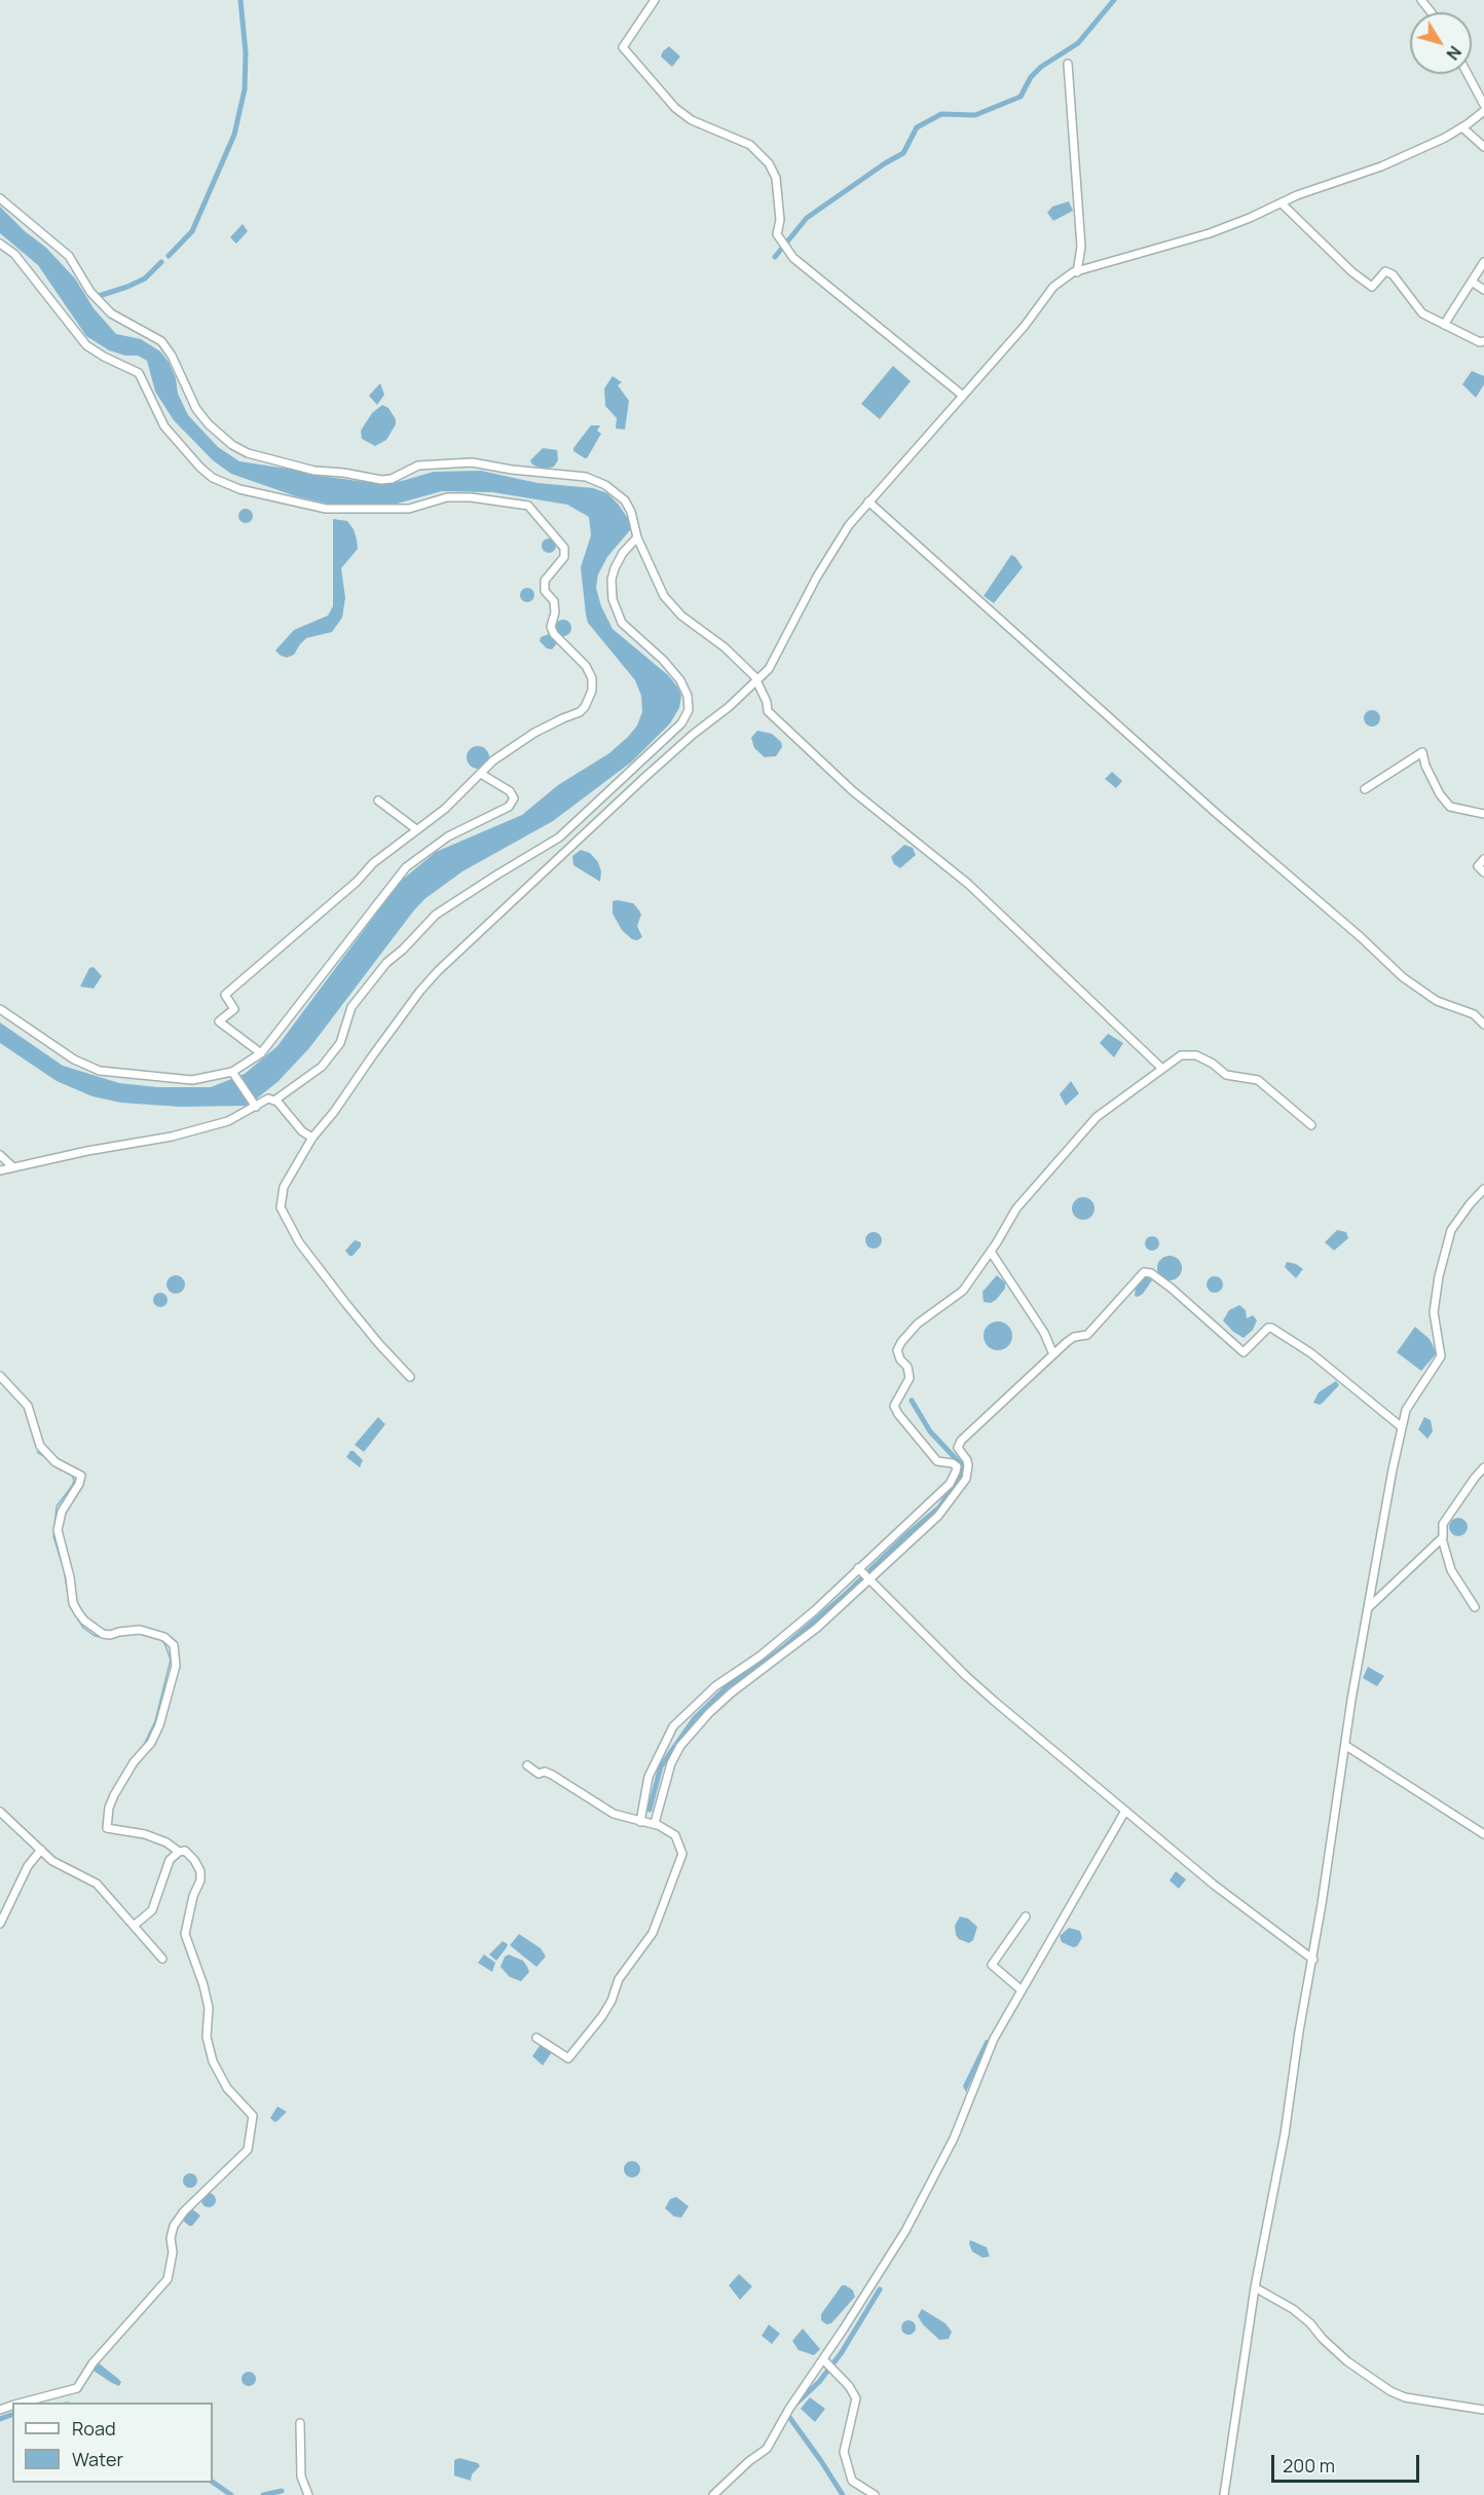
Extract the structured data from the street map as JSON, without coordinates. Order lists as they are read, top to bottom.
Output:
{
  "legend": ["Road", "Water"],
  "scale_bar": "200 m",
  "north": "bottom right"
}
